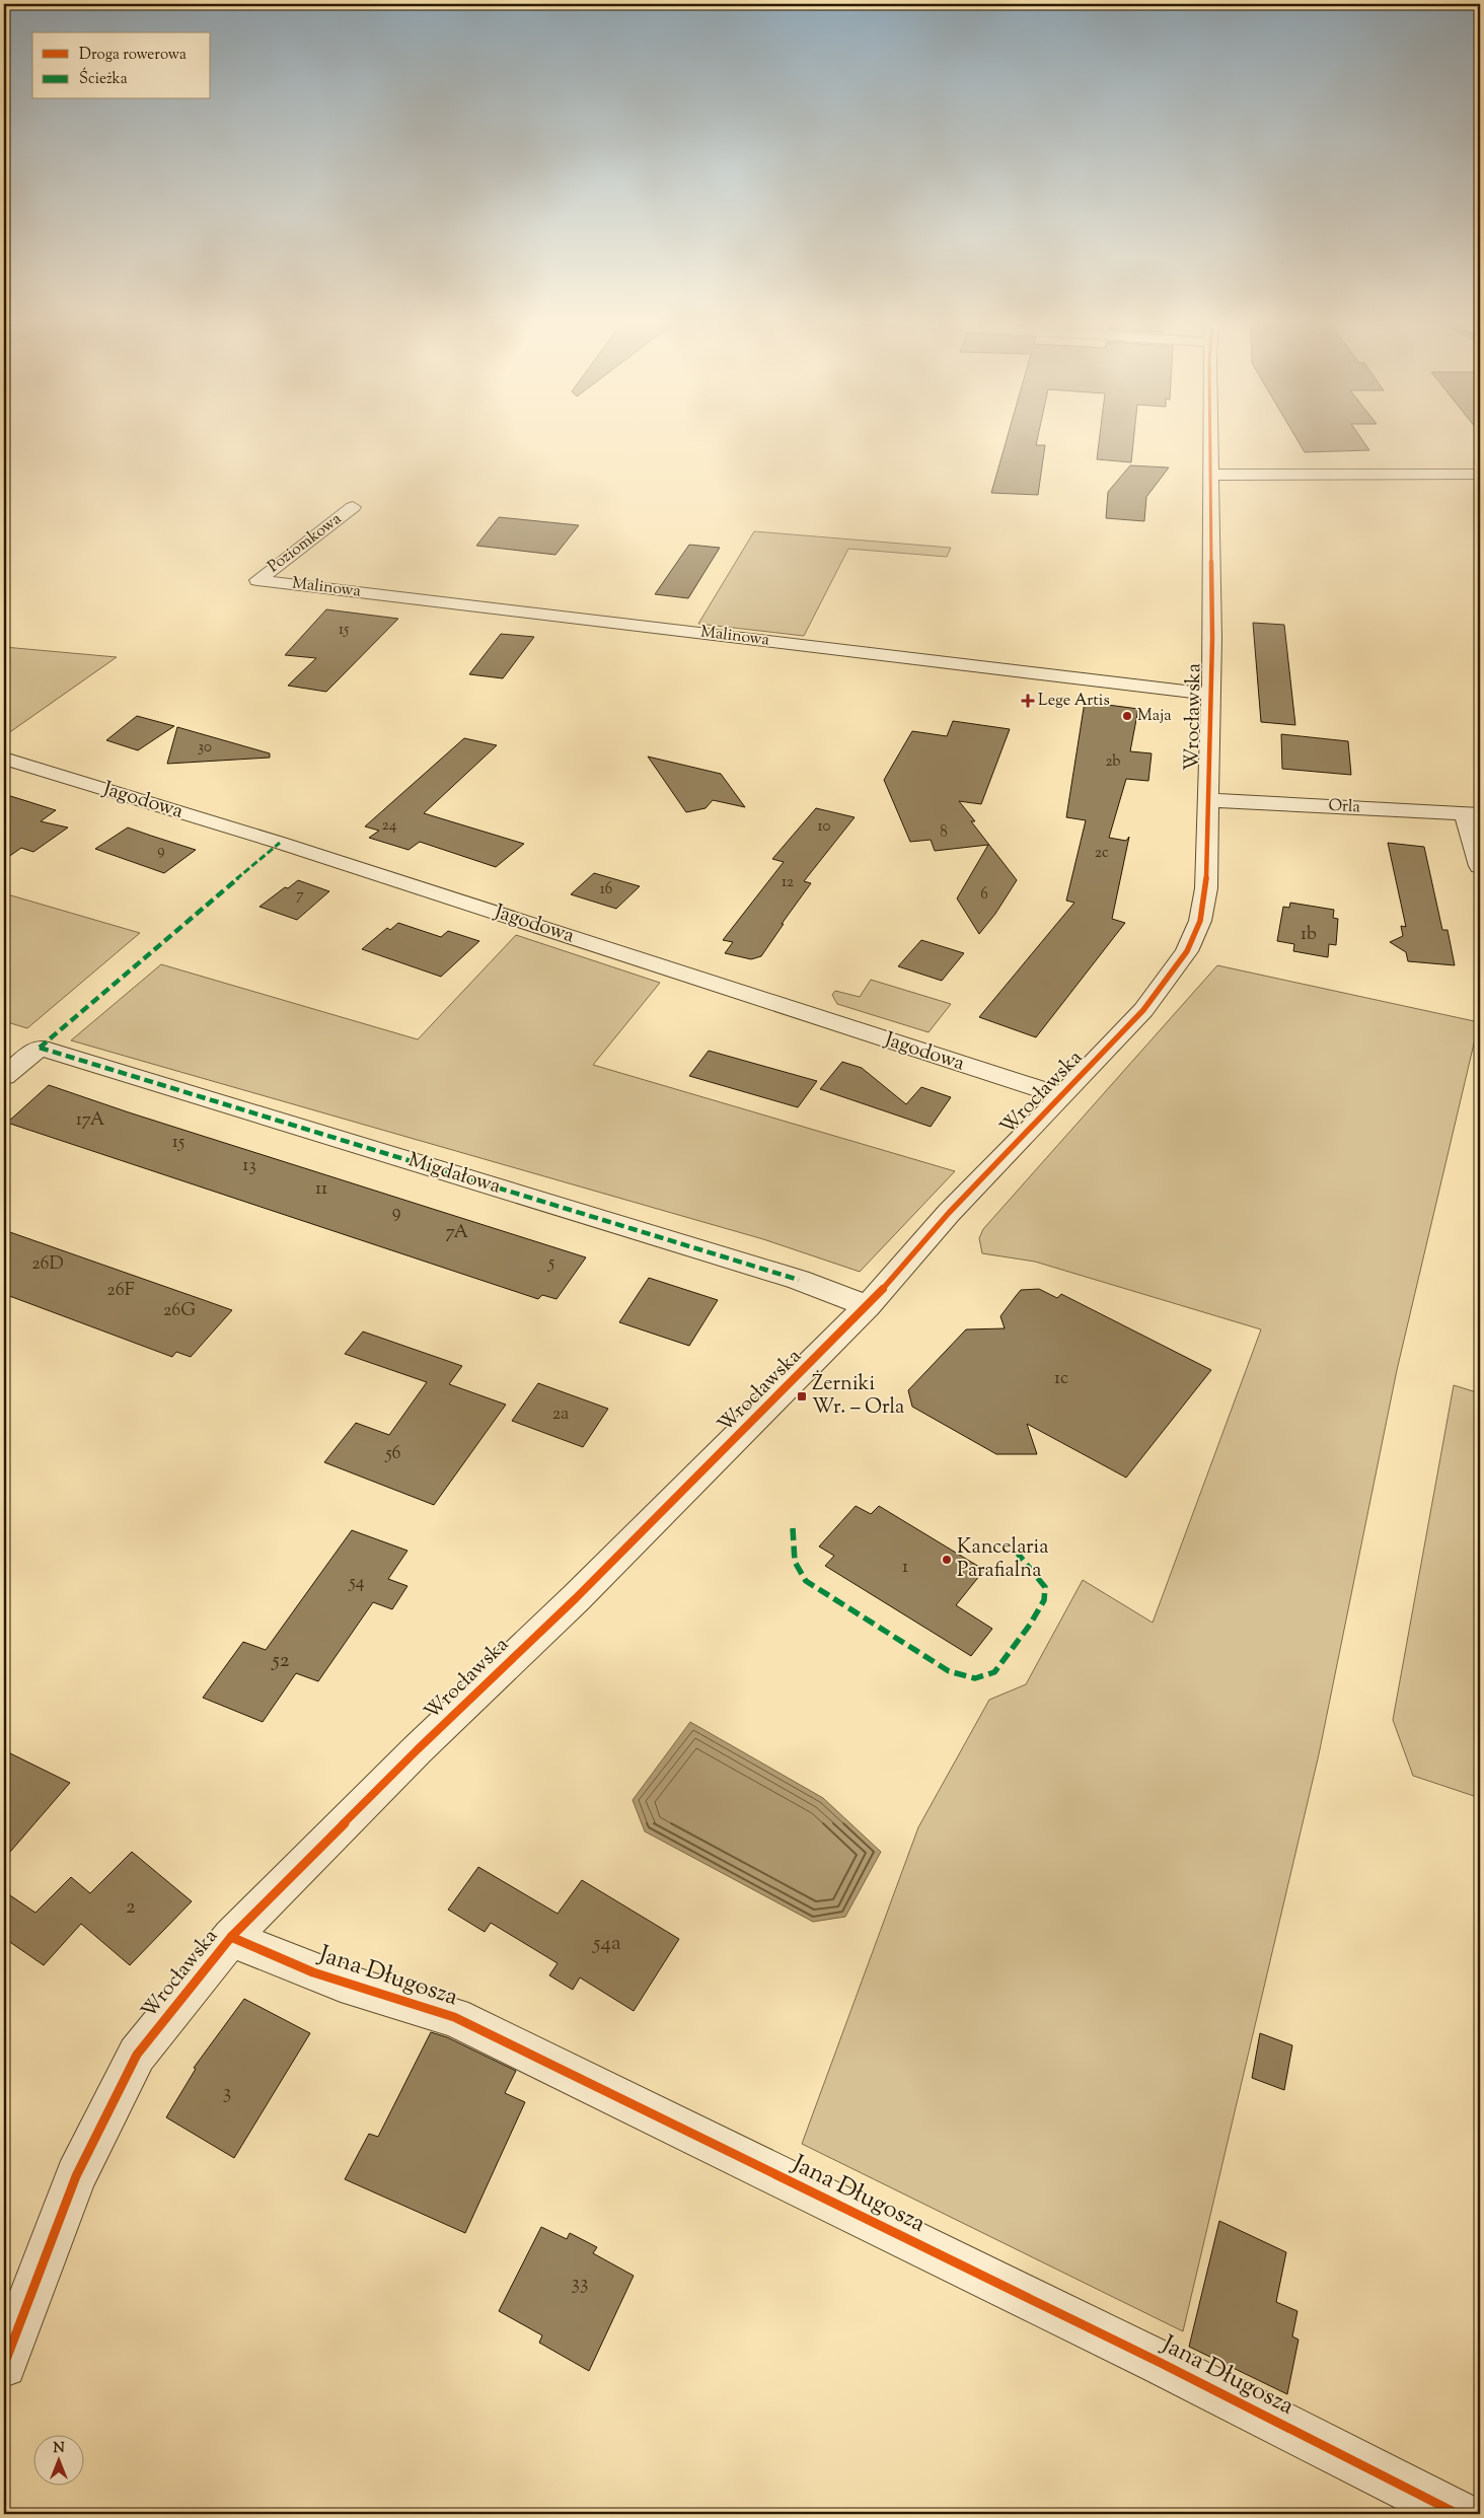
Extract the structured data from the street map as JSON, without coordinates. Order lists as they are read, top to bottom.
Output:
{
  "streets": {
    "street": [
      "Poziomkowa",
      "Malinowa",
      "Wrocławska",
      "Jagodowa",
      "Orla",
      "Migdałowa",
      "Jana Długosza"
    ]
  },
  "crossings": [
    ["Poziomkowa", "Malinowa"],
    ["Malinowa", "Wrocławska"],
    ["Wrocławska", "Jagodowa"],
    ["Wrocławska", "Orla"],
    ["Wrocławska", "Migdałowa"],
    ["Wrocławska", "Jana Długosza"]
  ],
  "places": {
    "health": ["Lege Artis"],
    "other": ["Maja", "Kancelaria Parafialna"],
    "transit": ["Żerniki Wr. – Orla"]
  },
  "house_numbers": [
    "15",
    "30",
    "2b",
    "24",
    "10",
    "8",
    "9",
    "2c",
    "12",
    "16",
    "6",
    "7",
    "1b",
    "17A",
    "15",
    "13",
    "11",
    "9",
    "7A",
    "5",
    "26D",
    "26F",
    "26G",
    "1c",
    "2a",
    "56",
    "1",
    "54",
    "52",
    "2",
    "54a",
    "3",
    "33"
  ],
  "legend": ["Droga rowerowa", "Ścieżka"],
  "north": "top"
}
